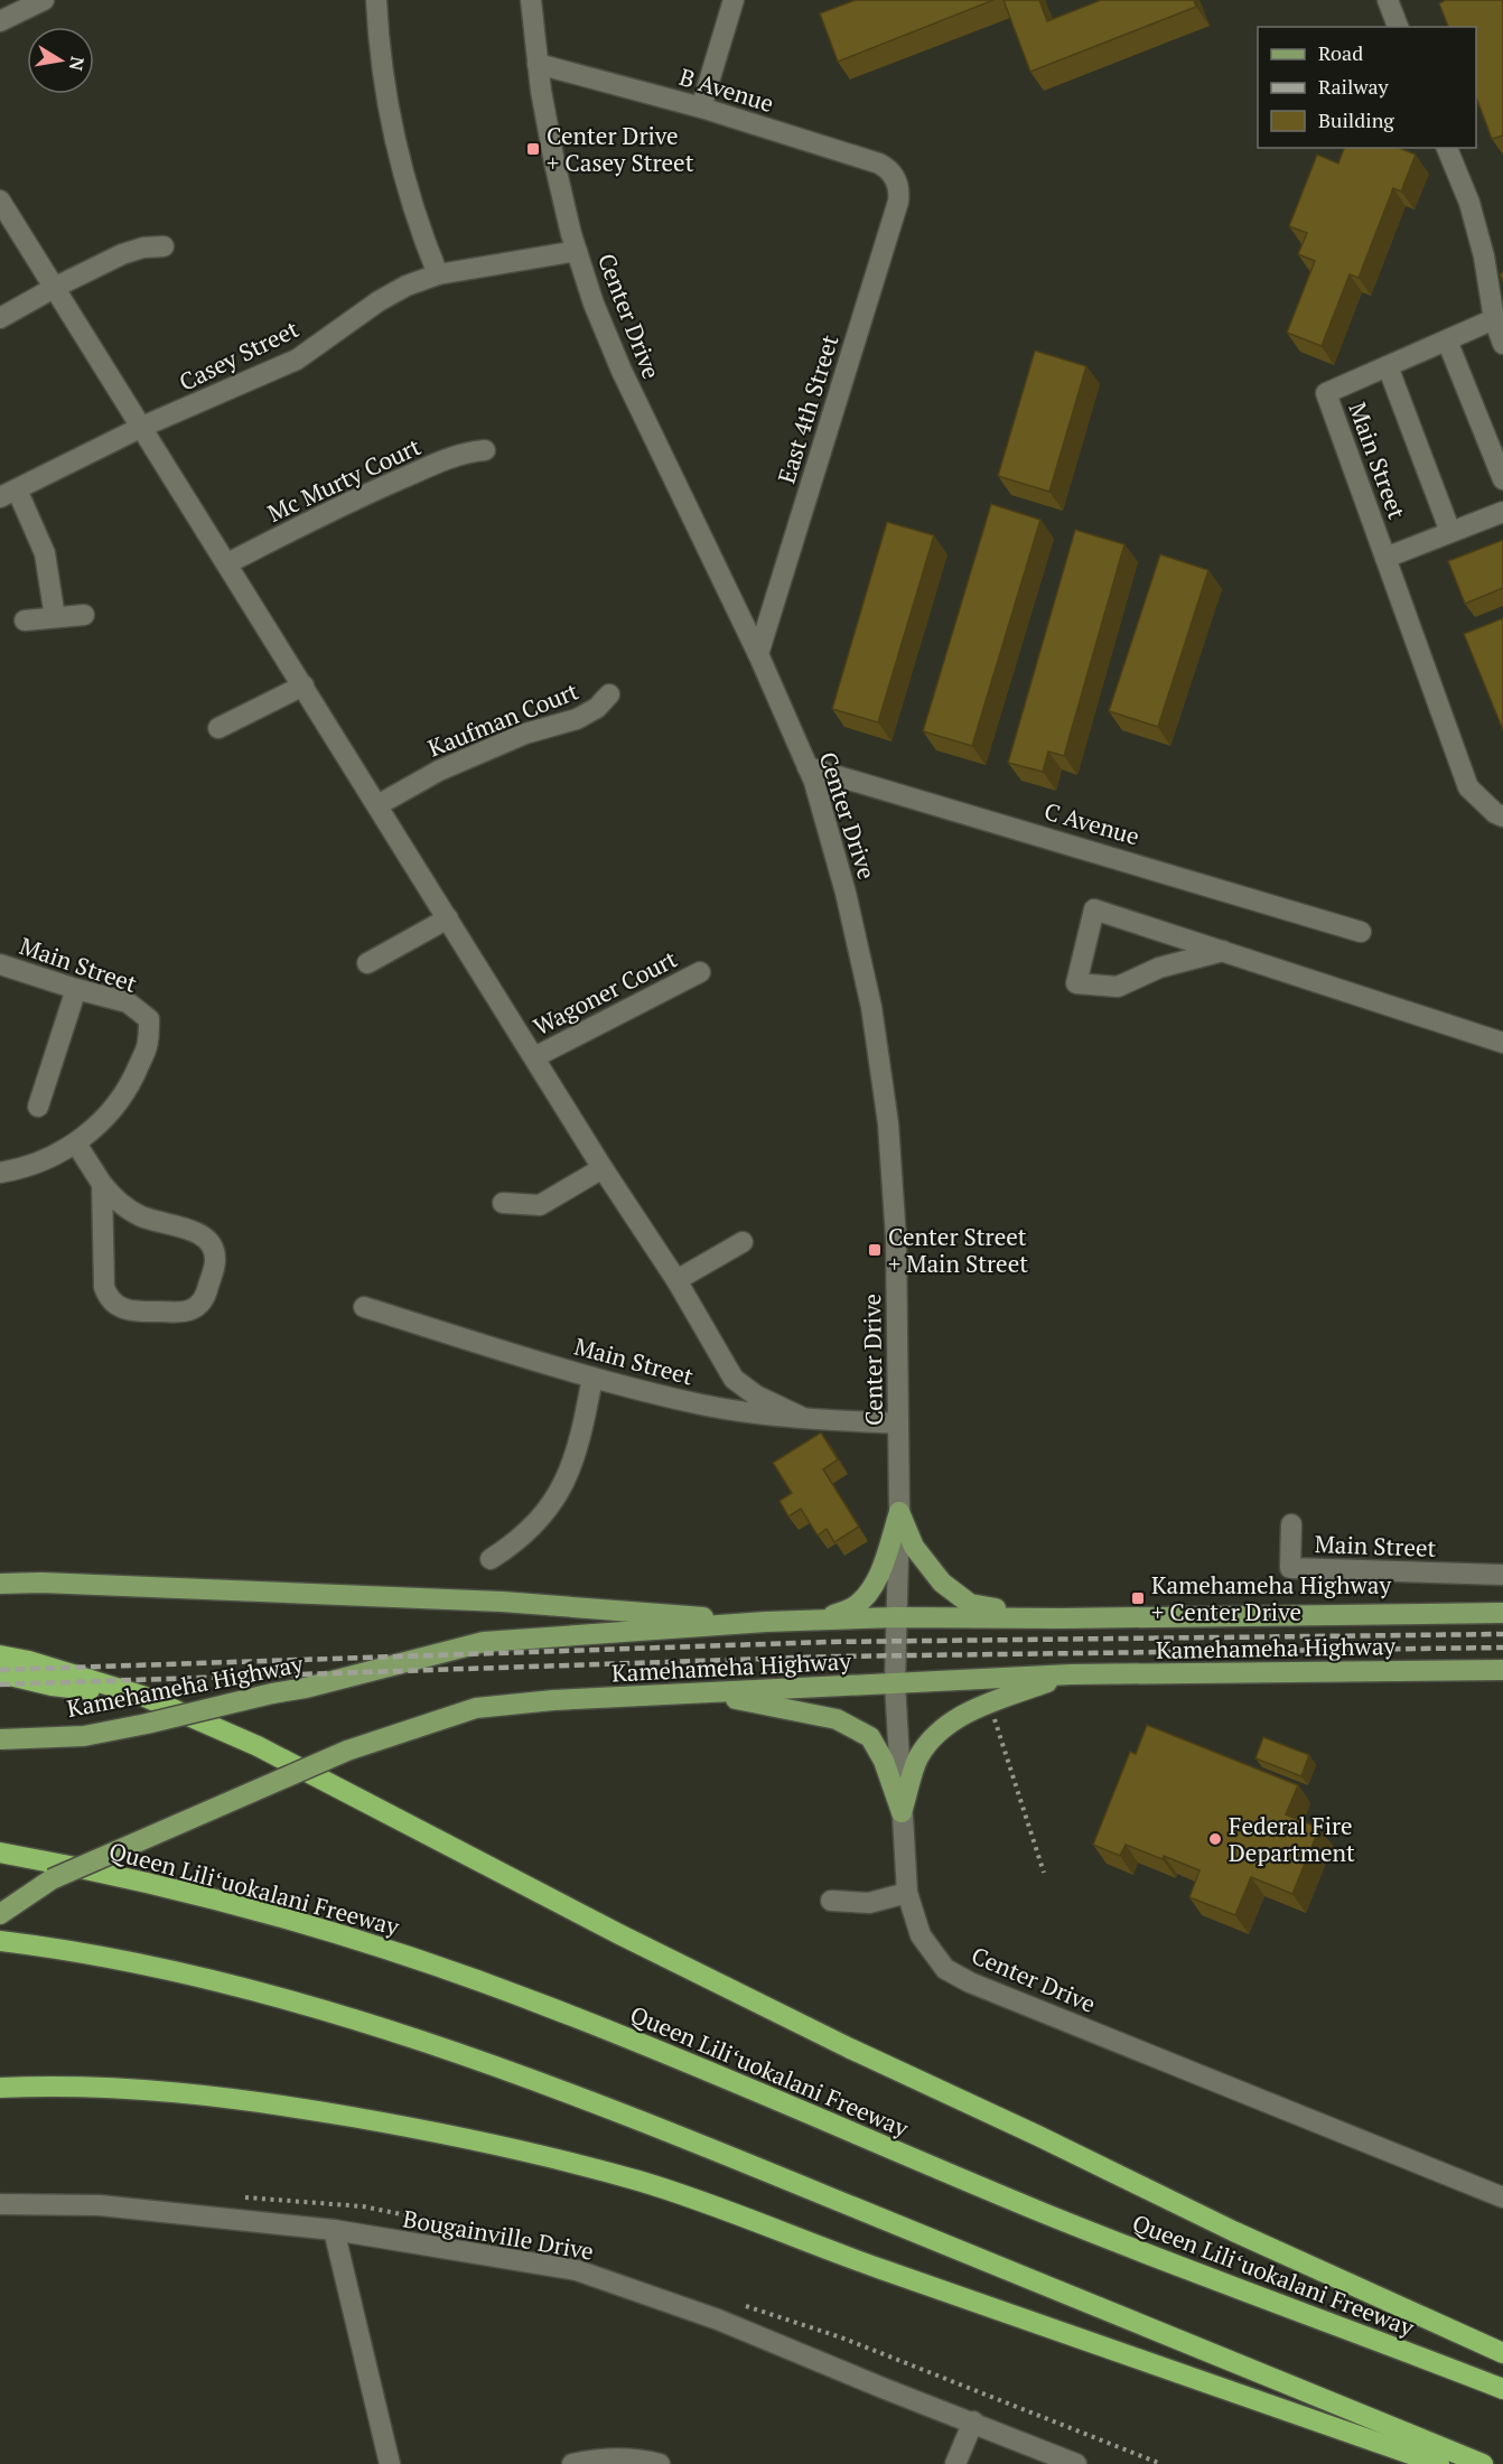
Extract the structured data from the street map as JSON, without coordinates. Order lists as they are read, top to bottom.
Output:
{
  "streets": {
    "highway": ["Queen Liliʻuokalani Freeway"],
    "main road": ["Kamehameha Highway"],
    "street": [
      "B Avenue",
      "Center Drive",
      "Casey Street",
      "East 4th Street",
      "Main Street",
      "Mc Murty Court",
      "Kaufman Court",
      "C Avenue",
      "Wagoner Court",
      "Bougainville Drive"
    ]
  },
  "crossings": [
    ["B Avenue", "Center Drive"],
    ["B Avenue", "East 4th Street"],
    ["Center Drive", "Casey Street"],
    ["Center Drive", "East 4th Street"],
    ["Center Drive", "Main Street"],
    ["Center Drive", "C Avenue"],
    ["Center Drive", "Kamehameha Highway"]
  ],
  "places": {
    "transit": ["Center Drive + Casey Street", "Center Street + Main Street", "Kamehameha Highway + Center Drive"],
    "other": ["Federal Fire Department"]
  },
  "legend": ["Road", "Railway", "Building"],
  "north": "right"
}
